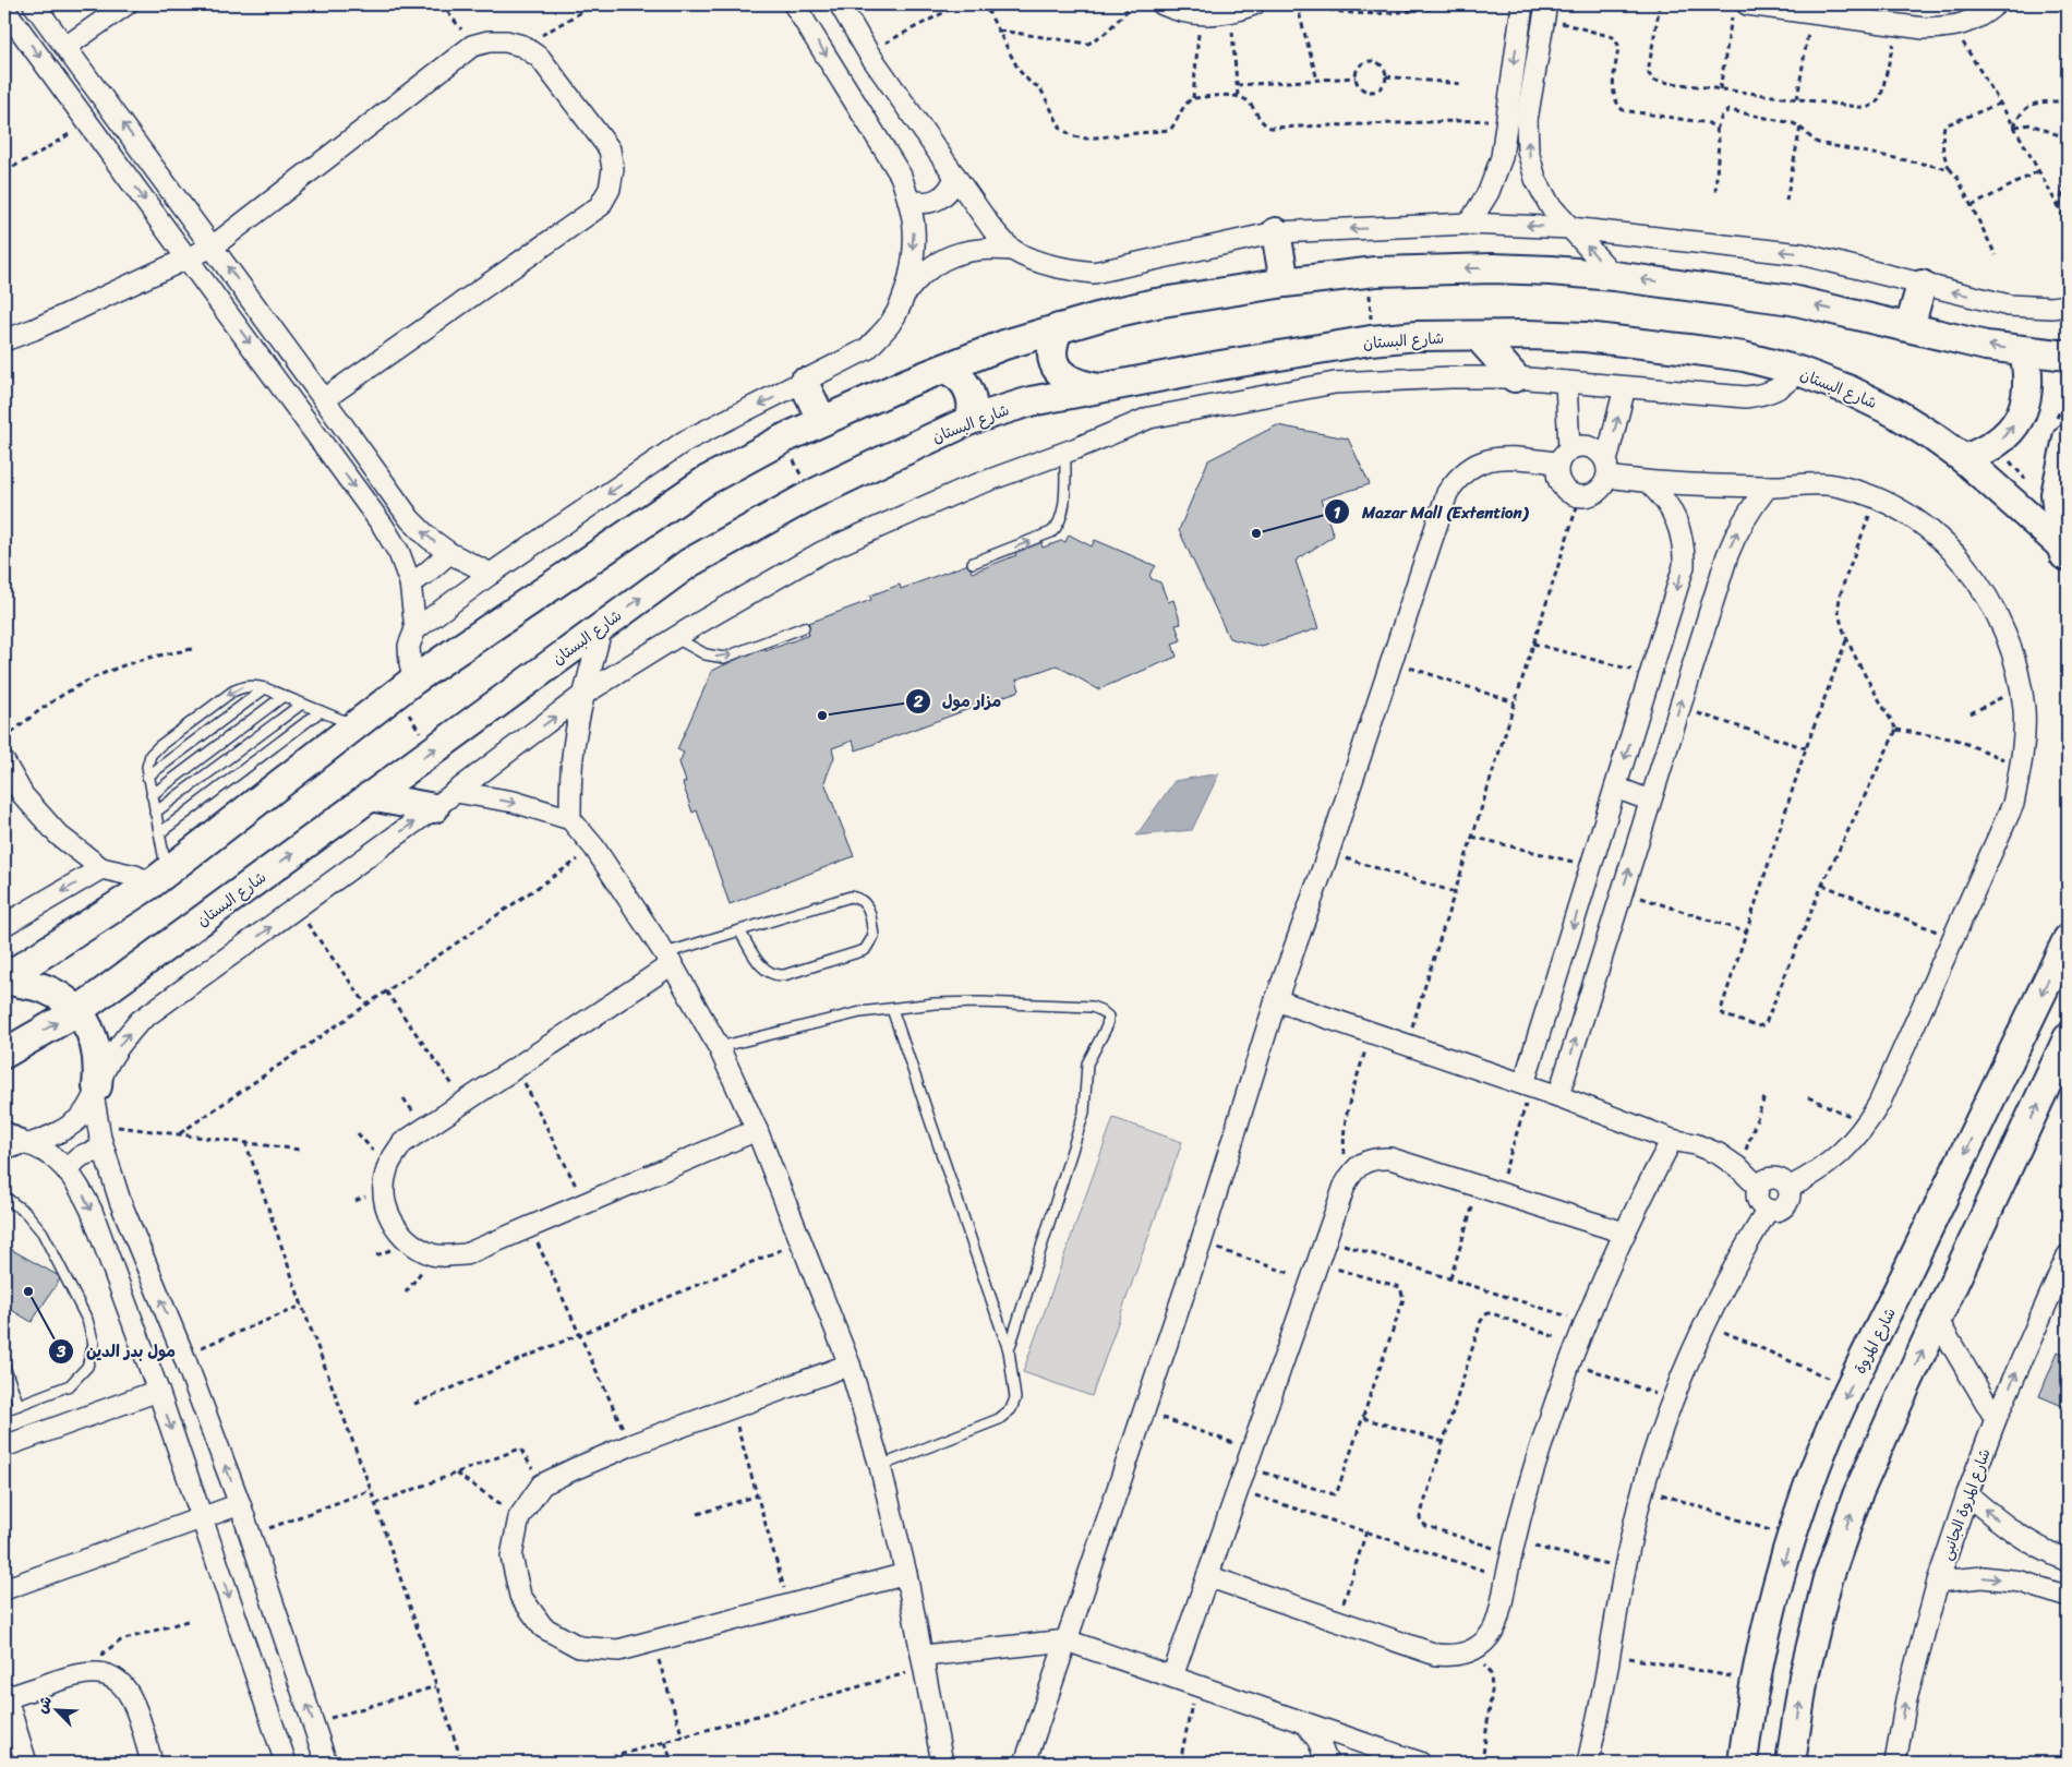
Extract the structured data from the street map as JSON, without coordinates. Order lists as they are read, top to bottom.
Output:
{
  "streets": {
    "street": ["شارع البستان", "شارع المروة", "شارع المروة الجانبى"]
  },
  "places": ["Mazar Mall (Extention)", "مزار مول", "مول بدر الدين"],
  "north": "top left"
}
